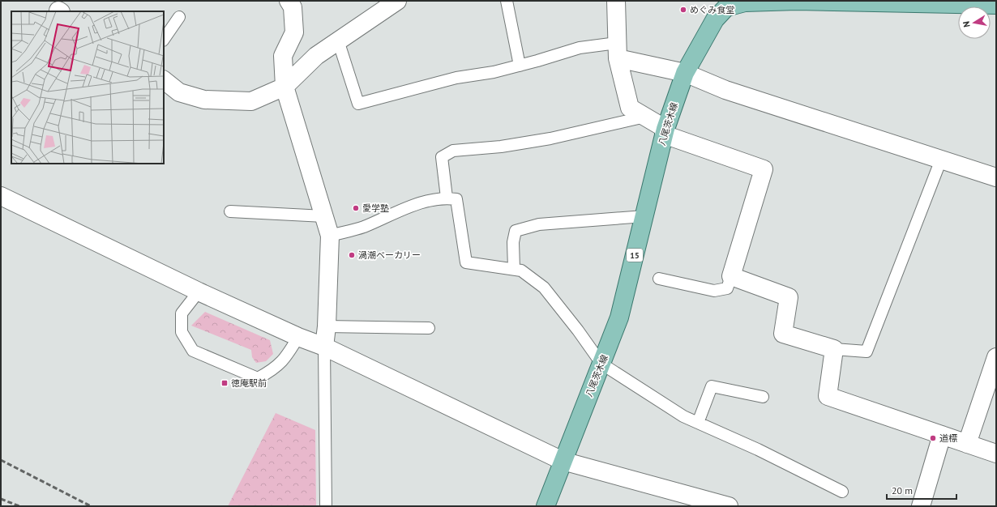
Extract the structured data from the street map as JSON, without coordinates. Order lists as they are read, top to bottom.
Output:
{
  "streets": {
    "main road": ["八尾茨木線", "15"]
  },
  "places": {
    "other": [
      "めぐみ食堂",
      "愛学塾",
      "渦潮ベーカリー",
      "道標"
    ],
    "transit": ["徳庵駅前"]
  },
  "scale_bar": "20 m",
  "north": "left"
}
